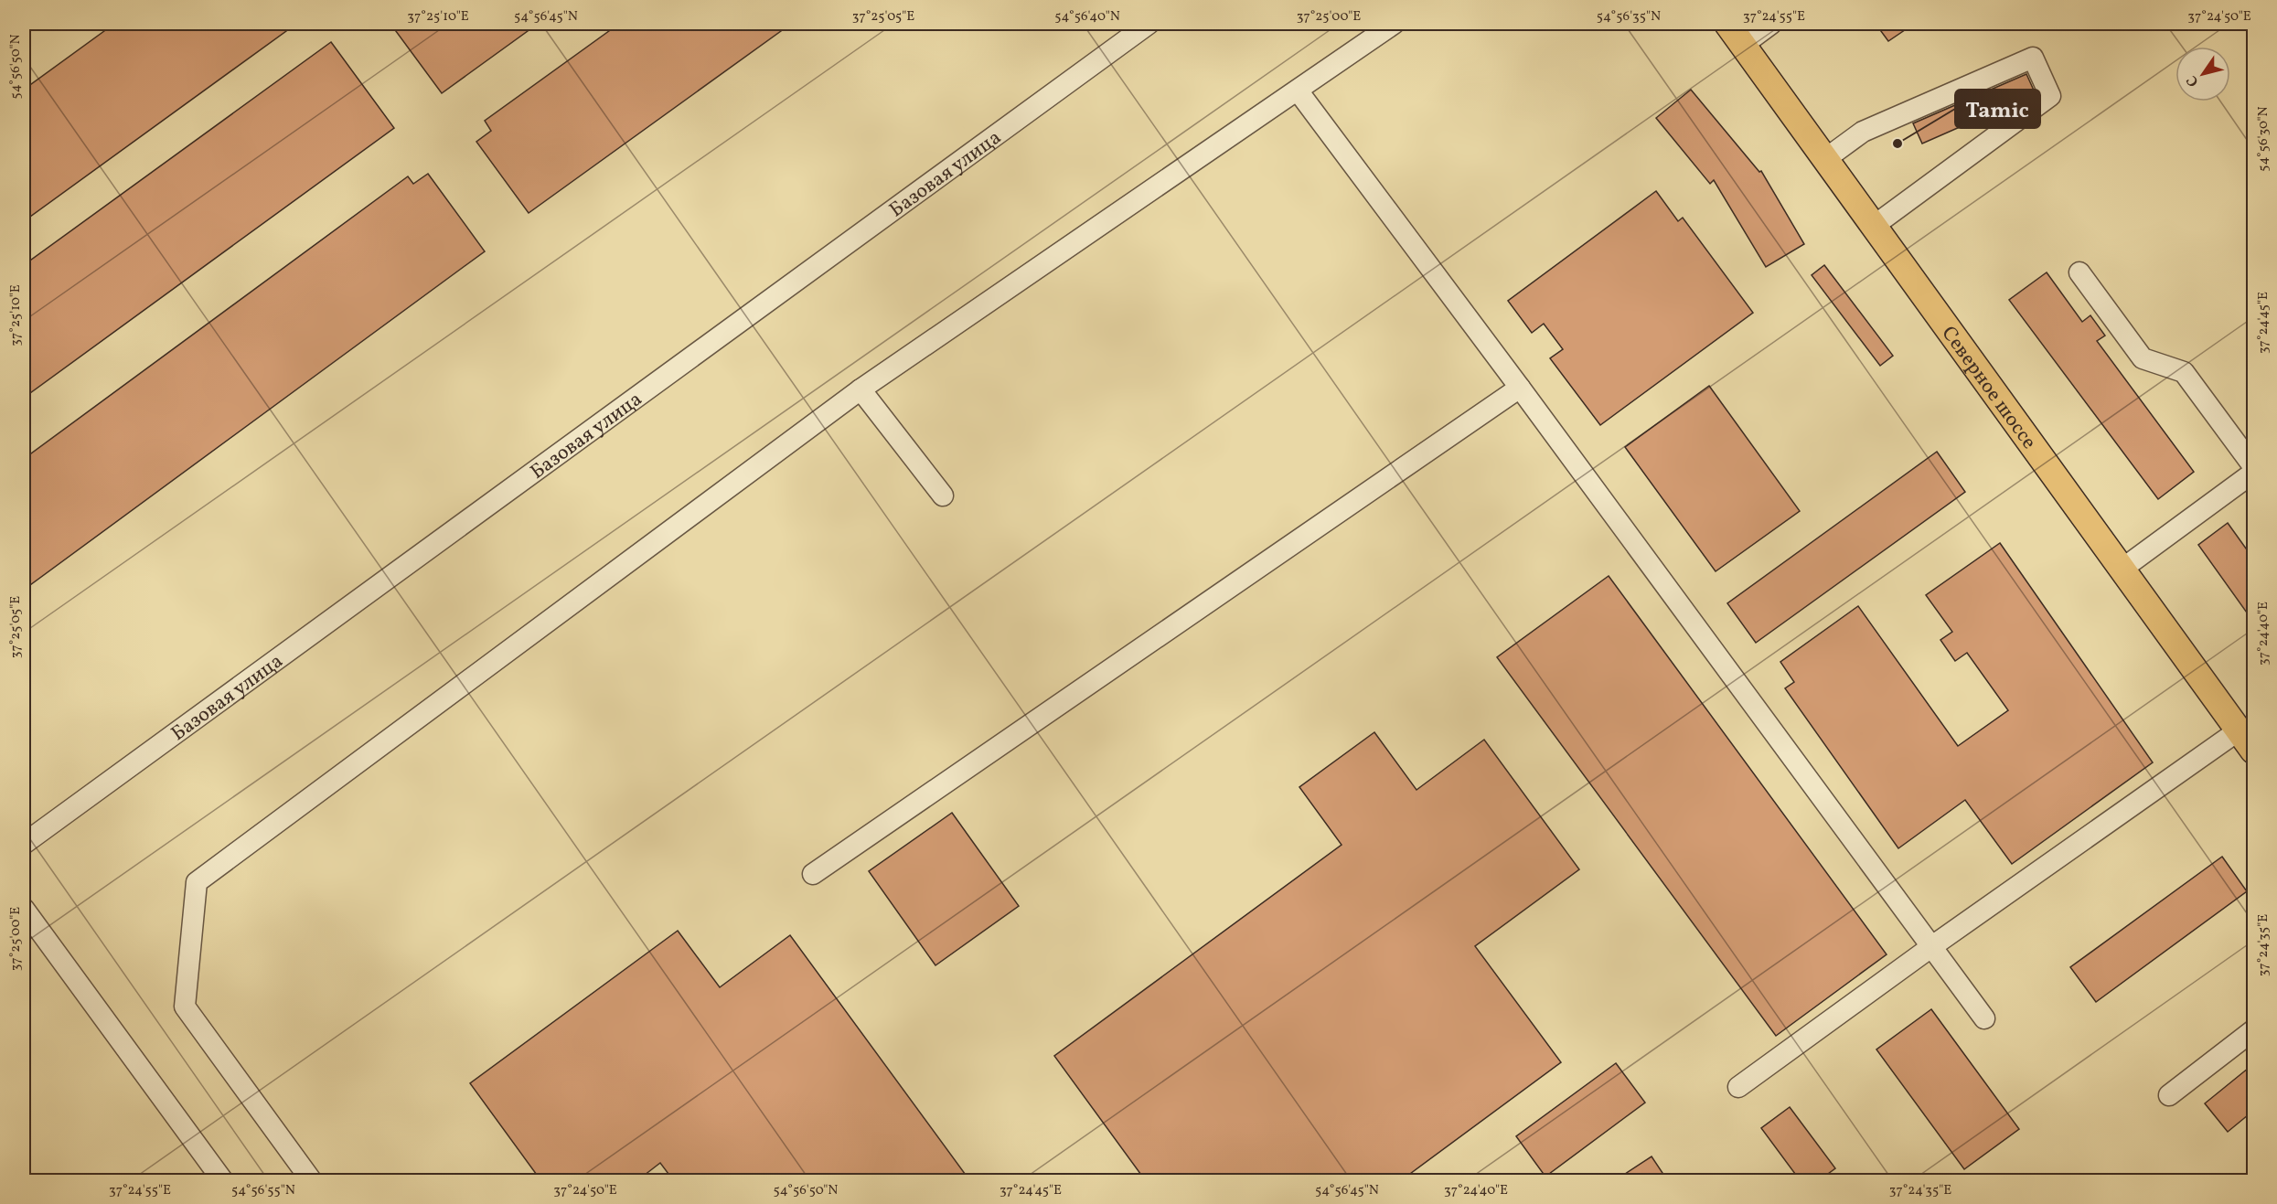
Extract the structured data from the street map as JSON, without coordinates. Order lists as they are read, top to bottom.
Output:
{
  "streets": {
    "main road": ["Северное шоссе"],
    "street": ["Базовая улица"]
  },
  "places": ["Tamic"],
  "north": "bottom left",
  "coordinates": [
    "37°25'10\"E",
    "54°56'45\"N",
    "37°25'05\"E",
    "54°56'40\"N",
    "37°25'00\"E",
    "54°56'35\"N",
    "37°24'55\"E",
    "37°24'50\"E",
    "54°56'50\"N",
    "54°56'30\"N",
    "37°24'45\"E",
    "37°24'40\"E",
    "37°24'35\"E",
    "54°56'55\"N"
  ]
}
